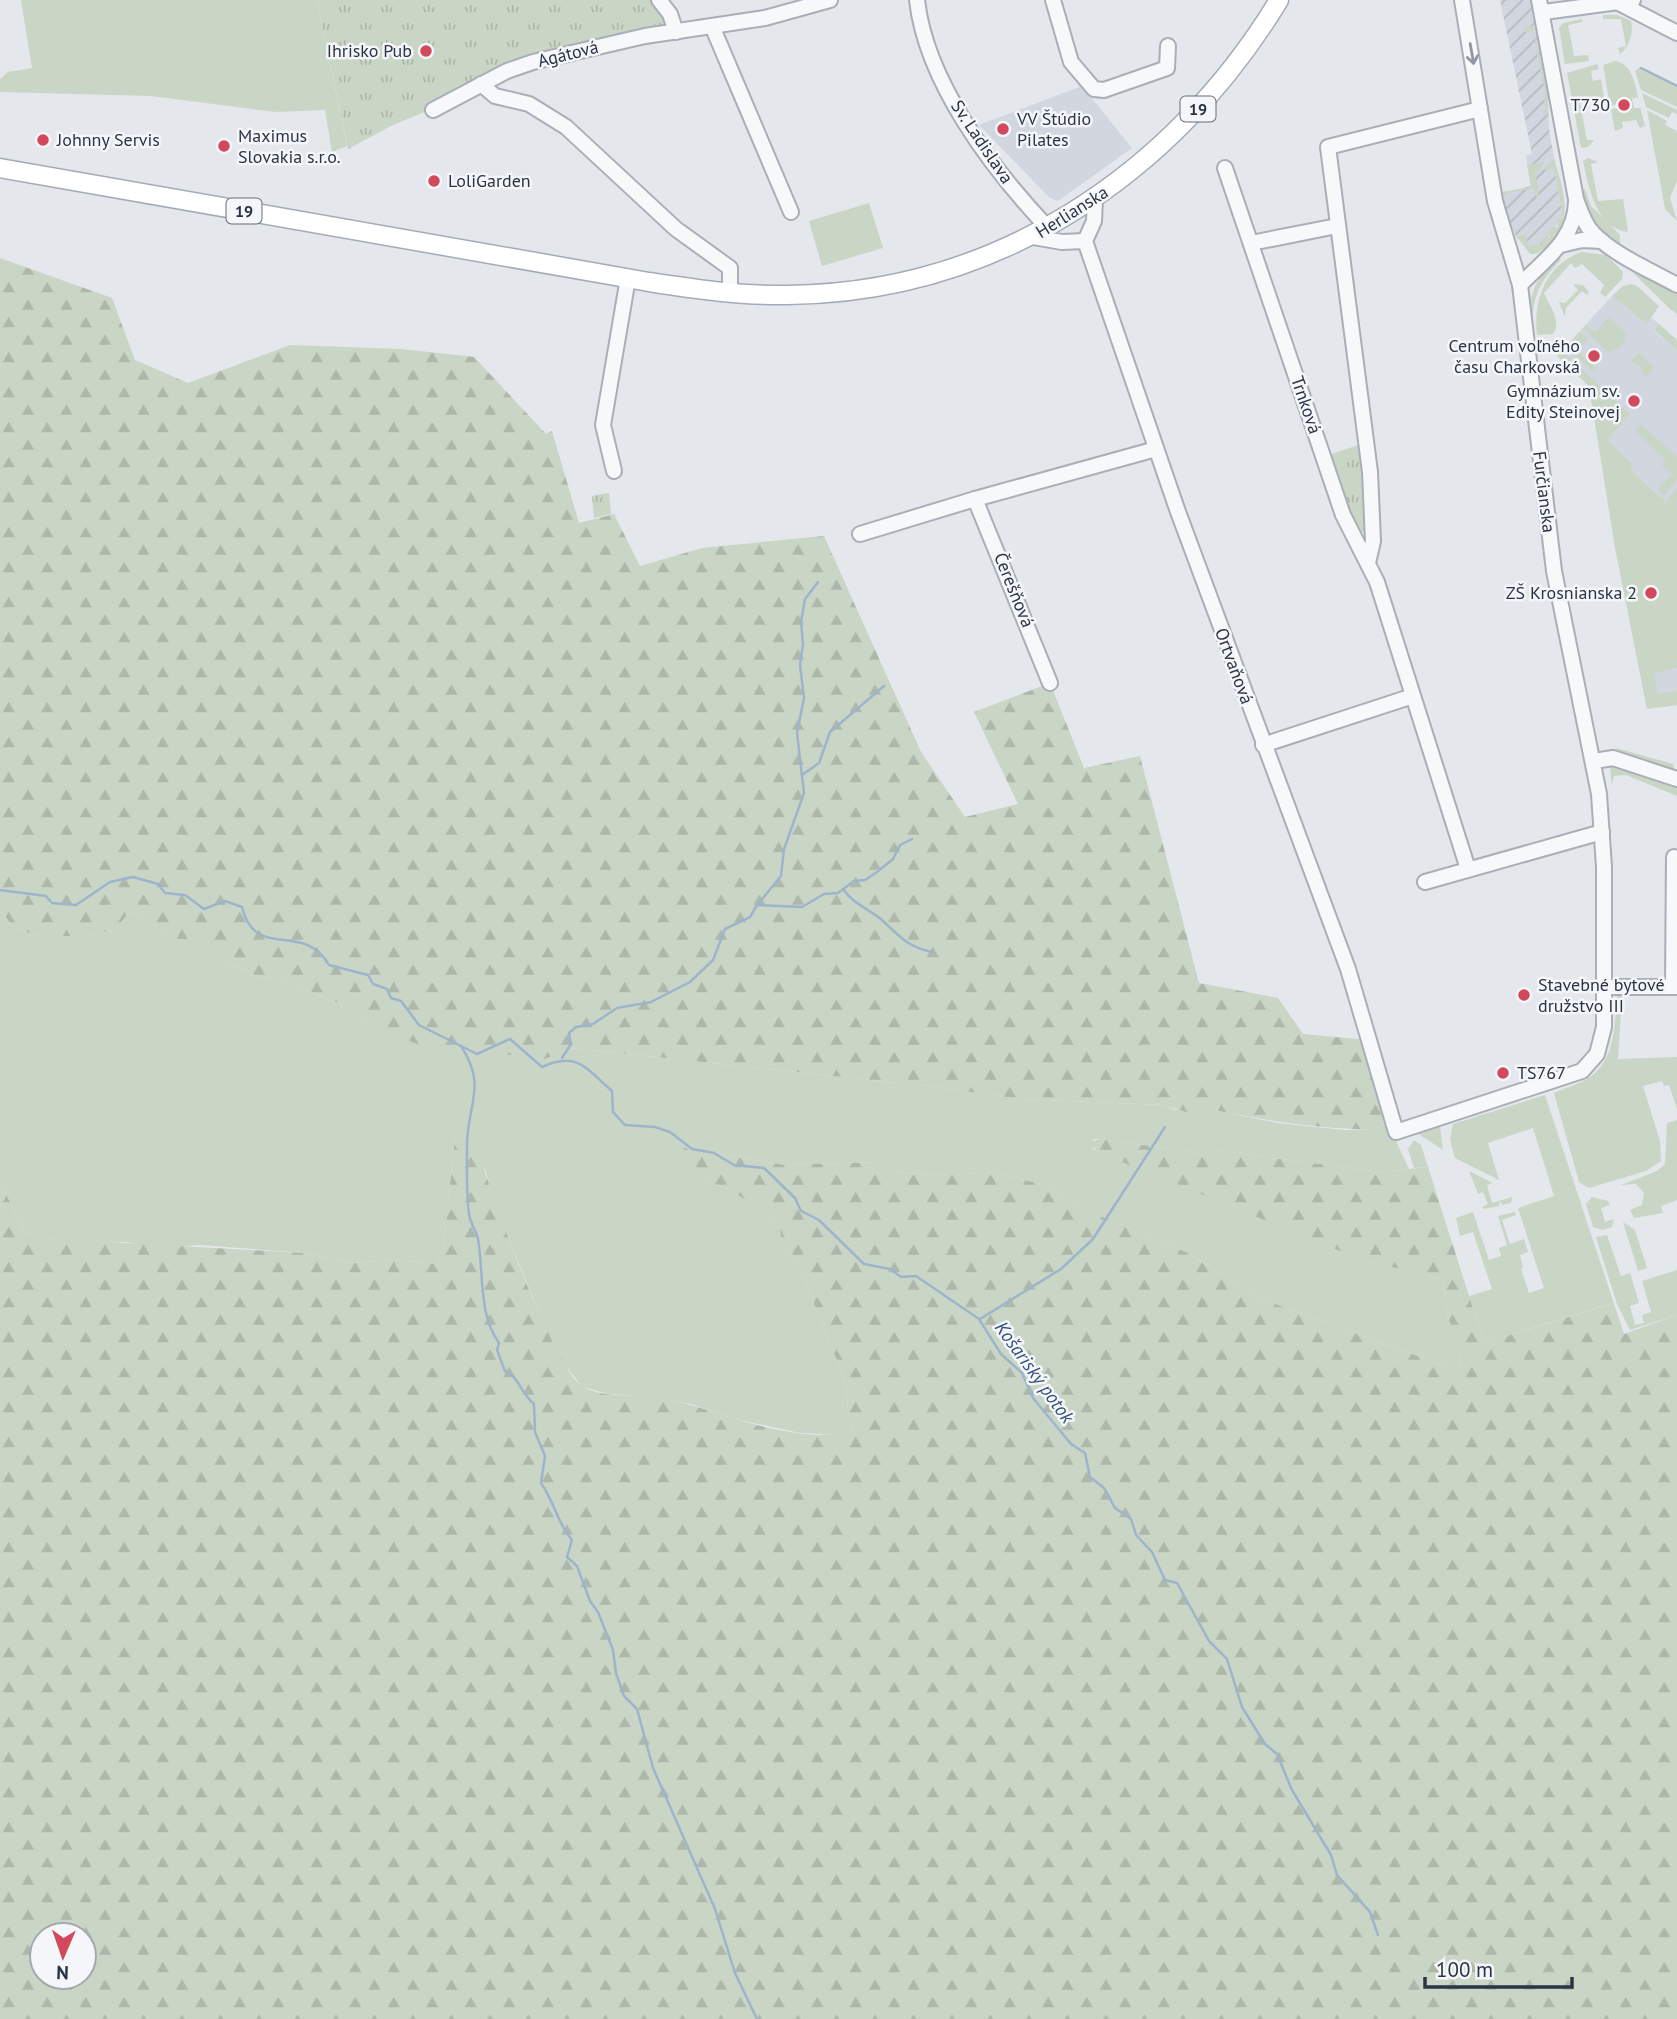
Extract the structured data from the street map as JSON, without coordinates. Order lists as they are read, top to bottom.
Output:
{
  "streets": {
    "main road": ["19", "Herlianska"],
    "street": [
      "Agátová",
      "Sv. Ladislava",
      "Trnková",
      "Furčianska",
      "Čerešňová",
      "Ortvaňová"
    ]
  },
  "crossings": [
    ["19", "Herlianska"],
    ["Sv. Ladislava", "Herlianska"],
    ["Trnková", "Furčianska"],
    ["Furčianska", "Ortvaňová"]
  ],
  "water": ["Košariský potok"],
  "places": [
    "Ihrisko Pub",
    "T730",
    "VV Štúdio Pilates",
    "Johnny Servis",
    "Maximus Slovakia s.r.o.",
    "LoliGarden",
    "Centrum voľného času Charkovská",
    "Gymnázium sv. Edity Steinovej",
    "ZŠ Krosnianska 2",
    "Stavebné bytové družstvo III",
    "TS767"
  ],
  "scale_bar": "100 m",
  "north": "bottom"
}
